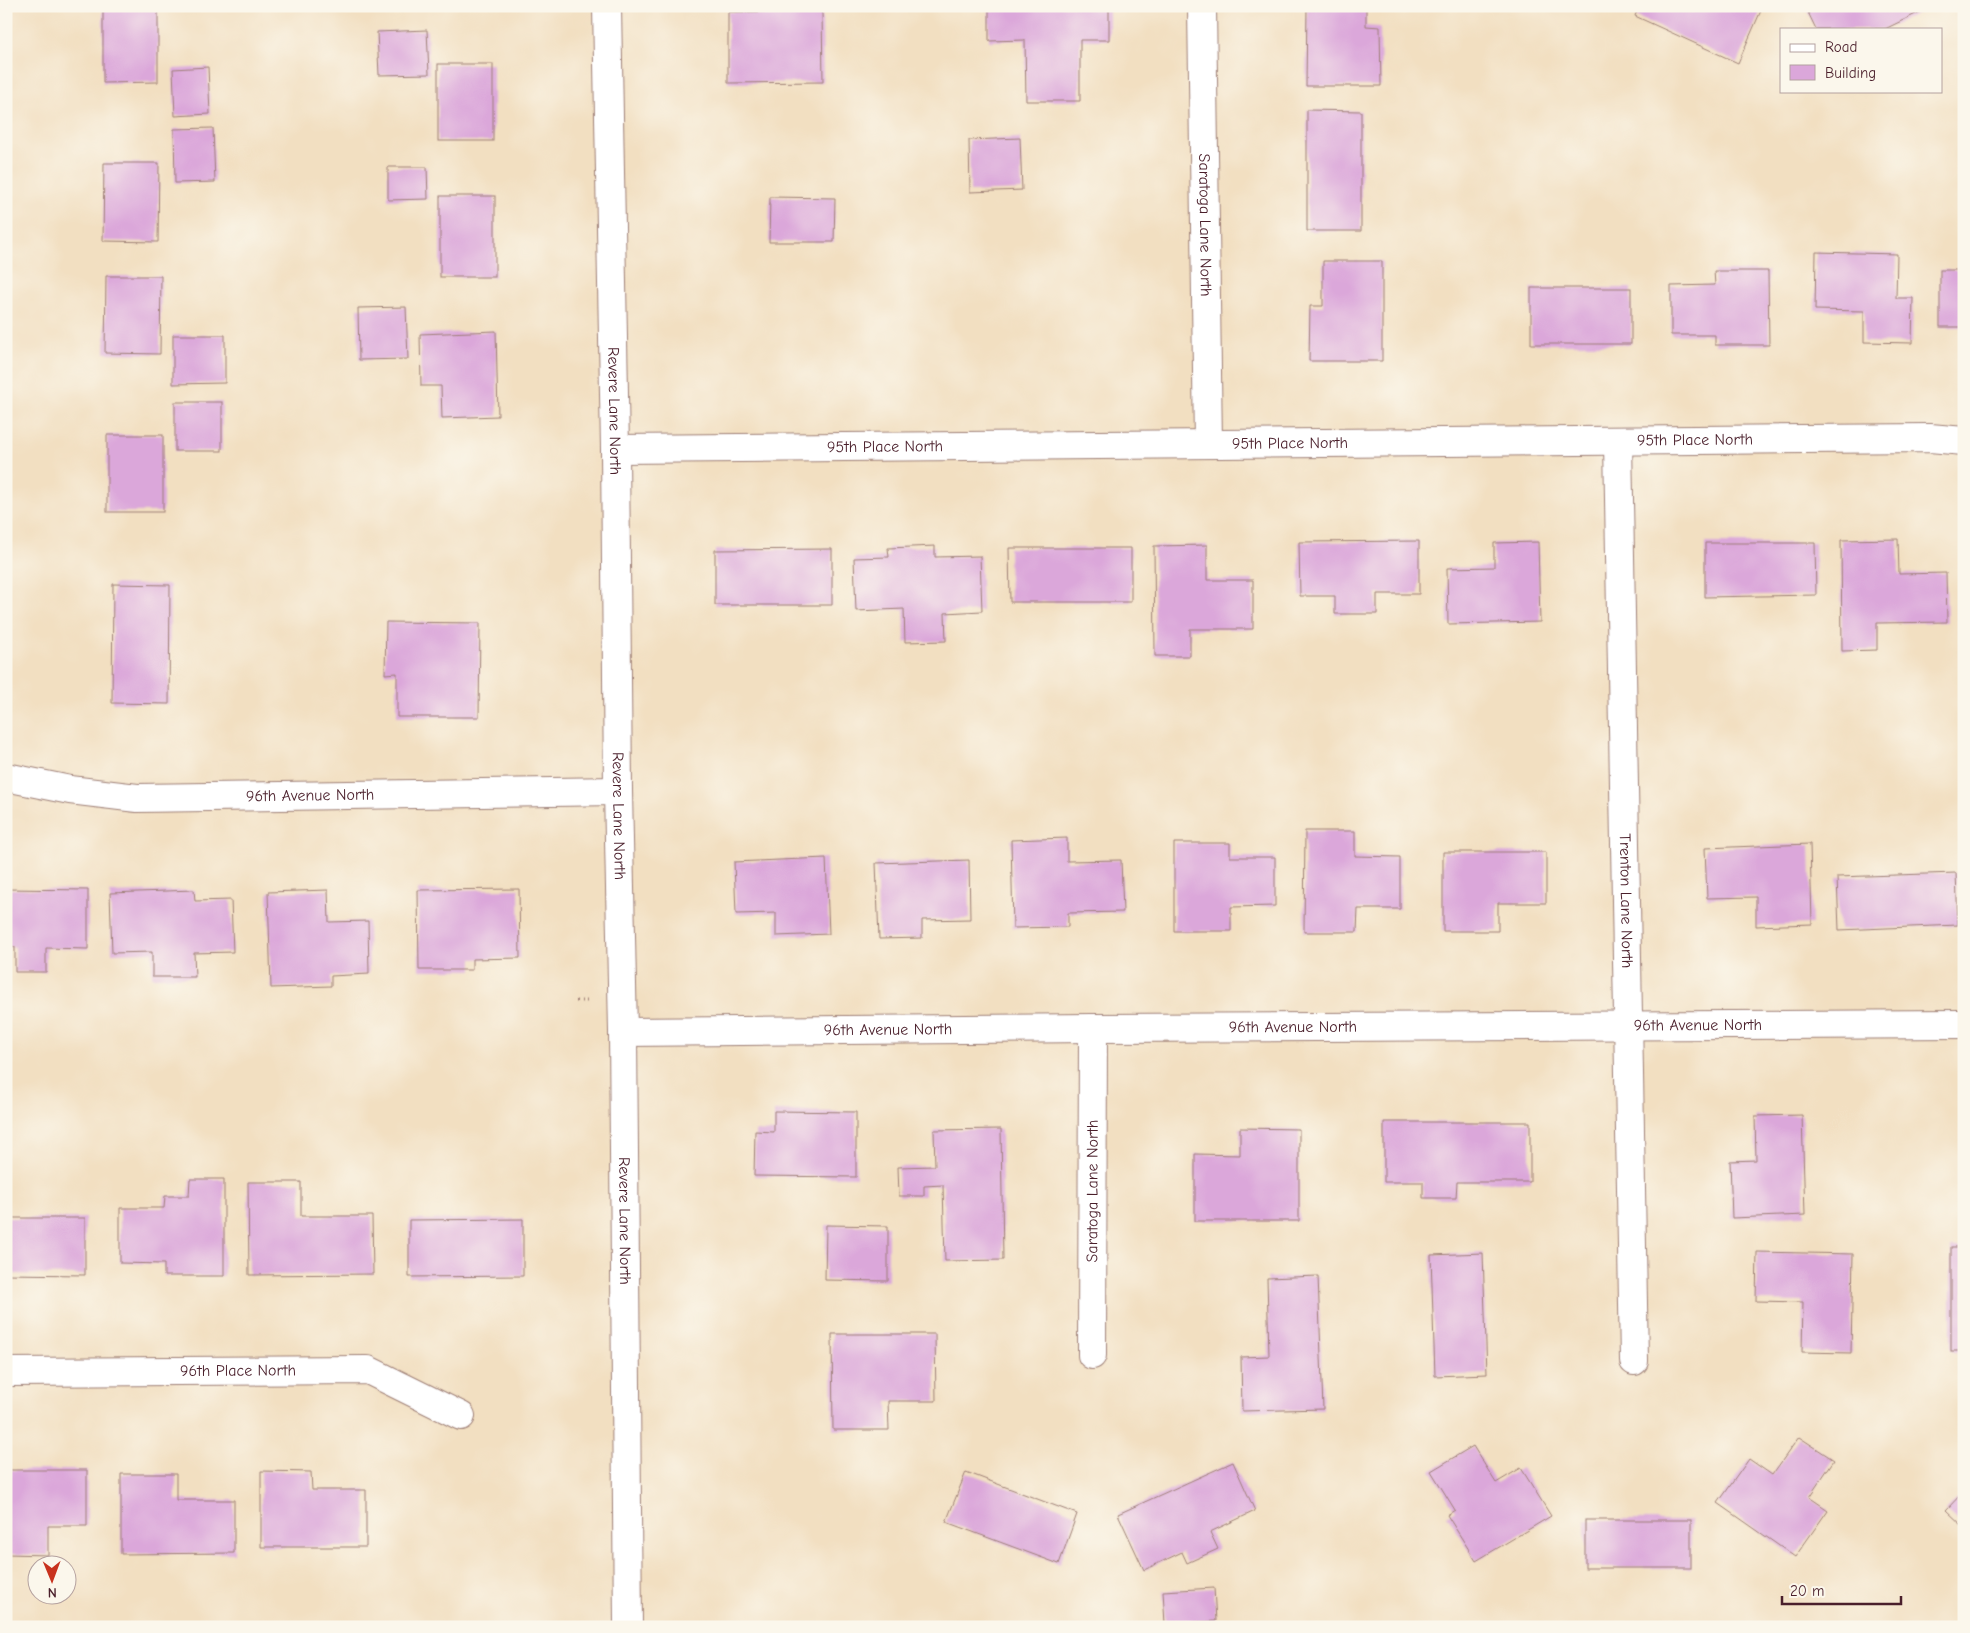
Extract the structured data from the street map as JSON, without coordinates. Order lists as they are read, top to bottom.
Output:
{
  "streets": {
    "street": [
      "Saratoga Lane North",
      "Revere Lane North",
      "95th Place North",
      "96th Avenue North",
      "Trenton Lane North",
      "96th Place North"
    ]
  },
  "crossings": [
    ["Saratoga Lane North", "95th Place North"],
    ["Saratoga Lane North", "96th Avenue North"],
    ["Revere Lane North", "95th Place North"],
    ["Revere Lane North", "96th Avenue North"],
    ["95th Place North", "Trenton Lane North"],
    ["96th Avenue North", "Trenton Lane North"]
  ],
  "legend": ["Road", "Building"],
  "scale_bar": "20 m",
  "north": "bottom"
}
